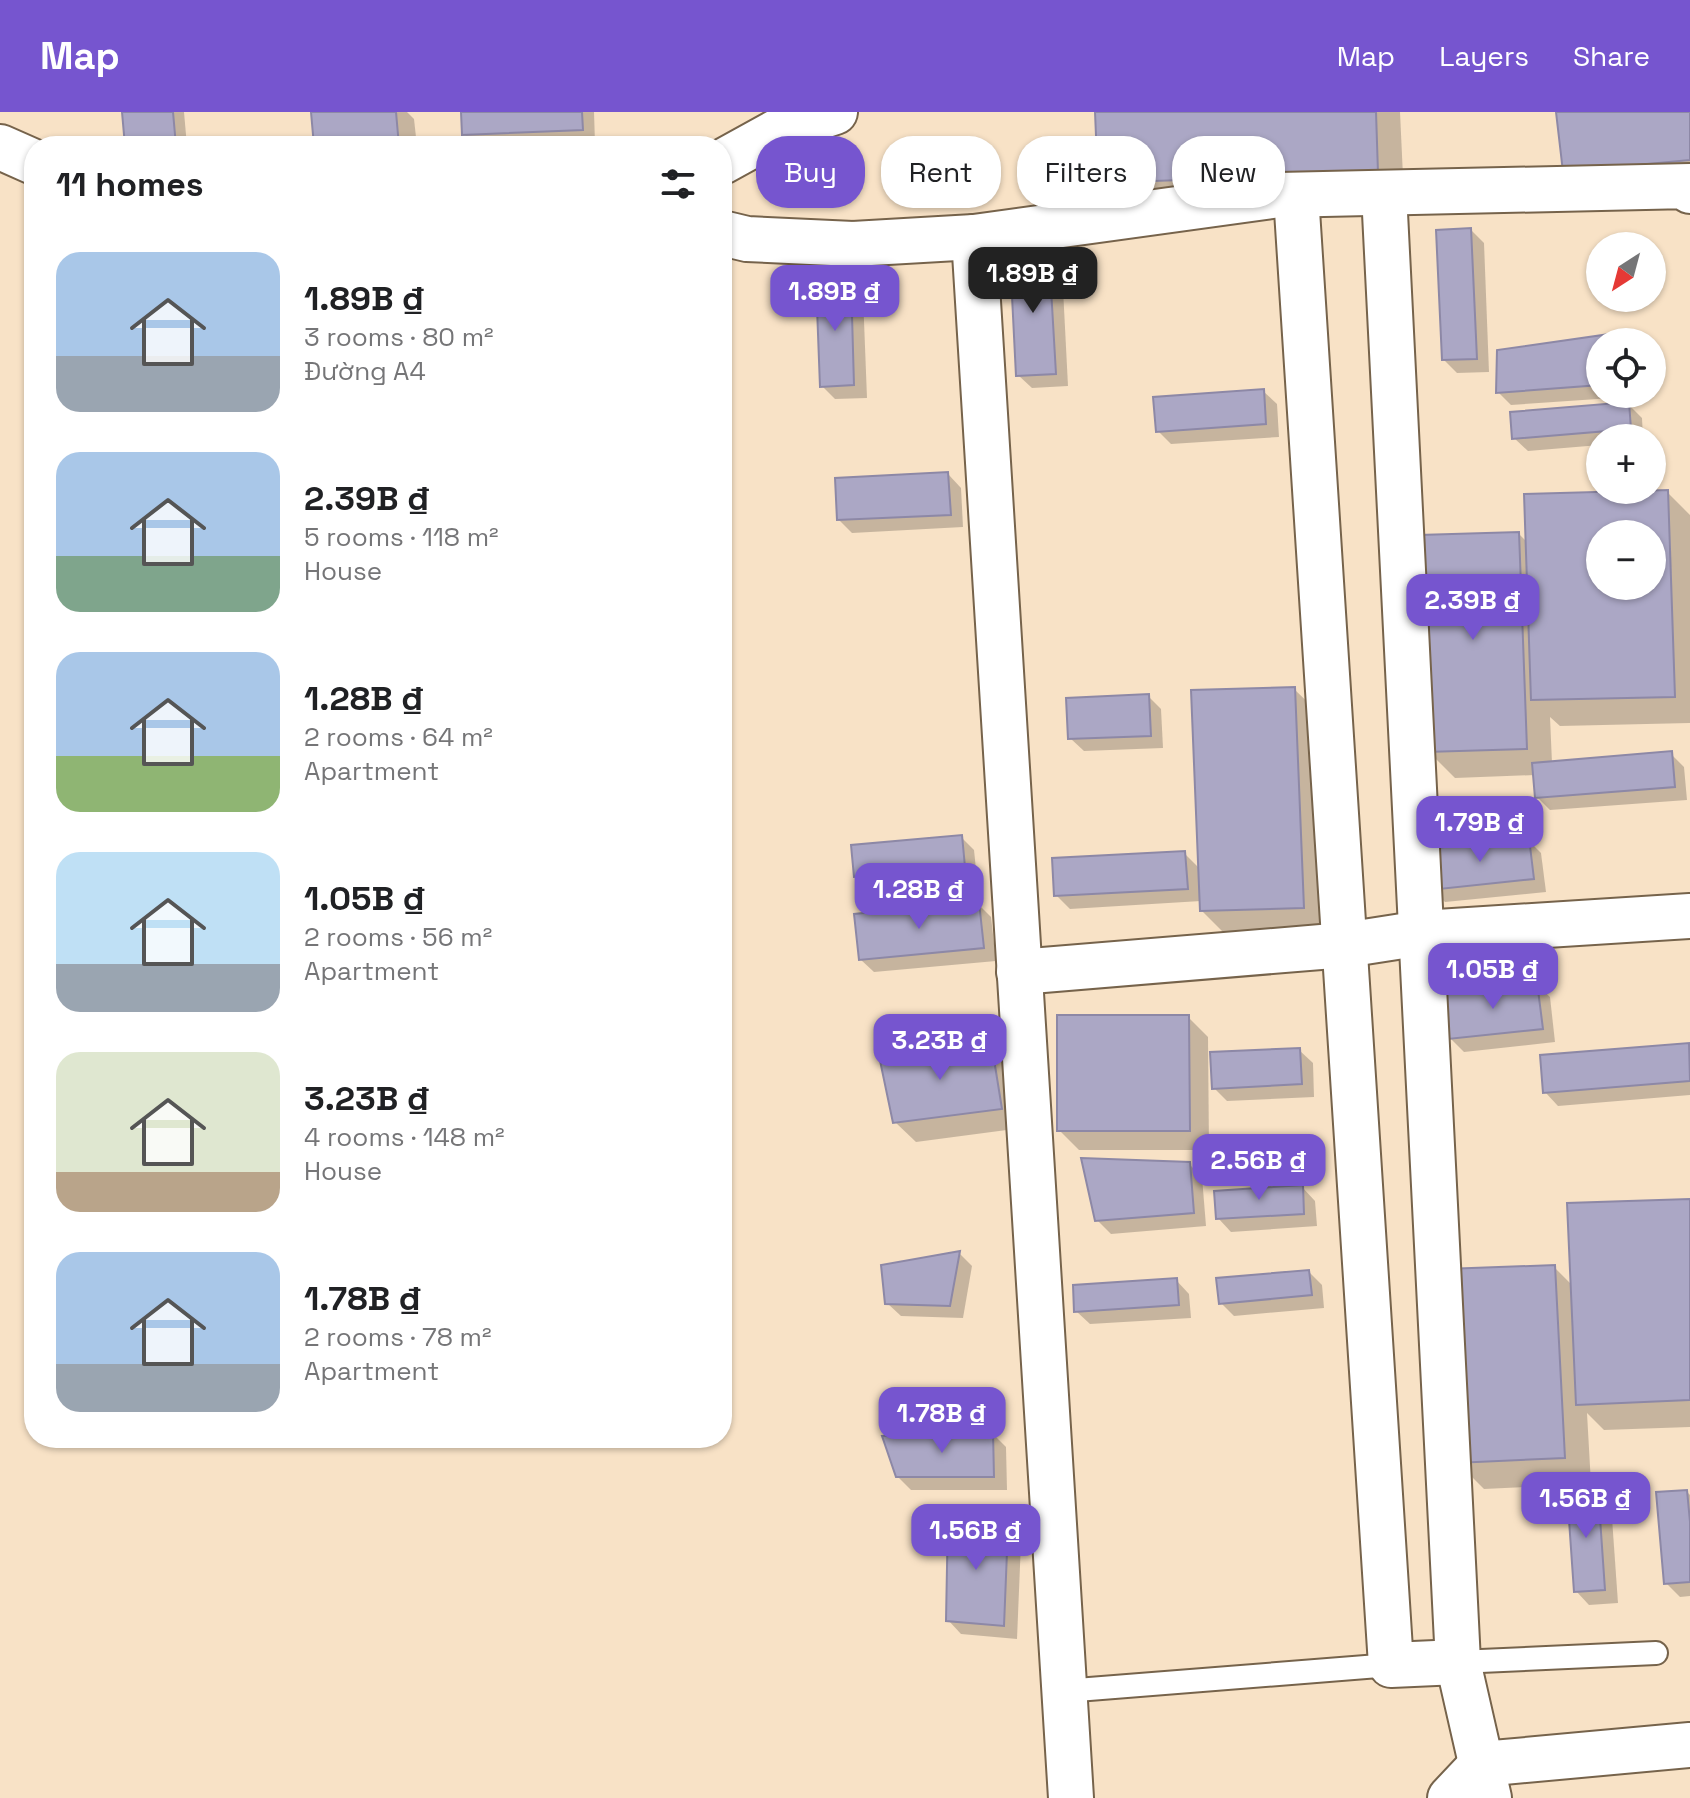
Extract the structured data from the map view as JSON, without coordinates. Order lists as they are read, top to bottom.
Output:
{
  "north": "bottom left",
  "page": {
    "header": "Map",
    "nav": ["Map", "Layers", "Share"],
    "chip": [
      "Buy",
      "Rent",
      "Filters",
      "New"
    ],
    "heading": "11 homes",
    "map_buttons": ["+", "−"],
    "list": [
      {
        "name": "1.89B ₫",
        "note": "3 rooms · 80 m² · Đường A4"
      },
      {
        "name": "2.39B ₫",
        "note": "5 rooms · 118 m² · House"
      },
      {
        "name": "1.28B ₫",
        "note": "2 rooms · 64 m² · Apartment"
      },
      {
        "name": "1.05B ₫",
        "note": "2 rooms · 56 m² · Apartment"
      },
      {
        "name": "3.23B ₫",
        "note": "4 rooms · 148 m² · House"
      },
      {
        "name": "1.78B ₫",
        "note": "2 rooms · 78 m² · Apartment"
      }
    ],
    "price": [
      "1.89B ₫",
      "1.89B ₫",
      "2.39B ₫",
      "1.79B ₫",
      "1.28B ₫",
      "1.05B ₫",
      "3.23B ₫",
      "2.56B ₫",
      "1.78B ₫",
      "1.56B ₫",
      "1.56B ₫"
    ]
  }
}
